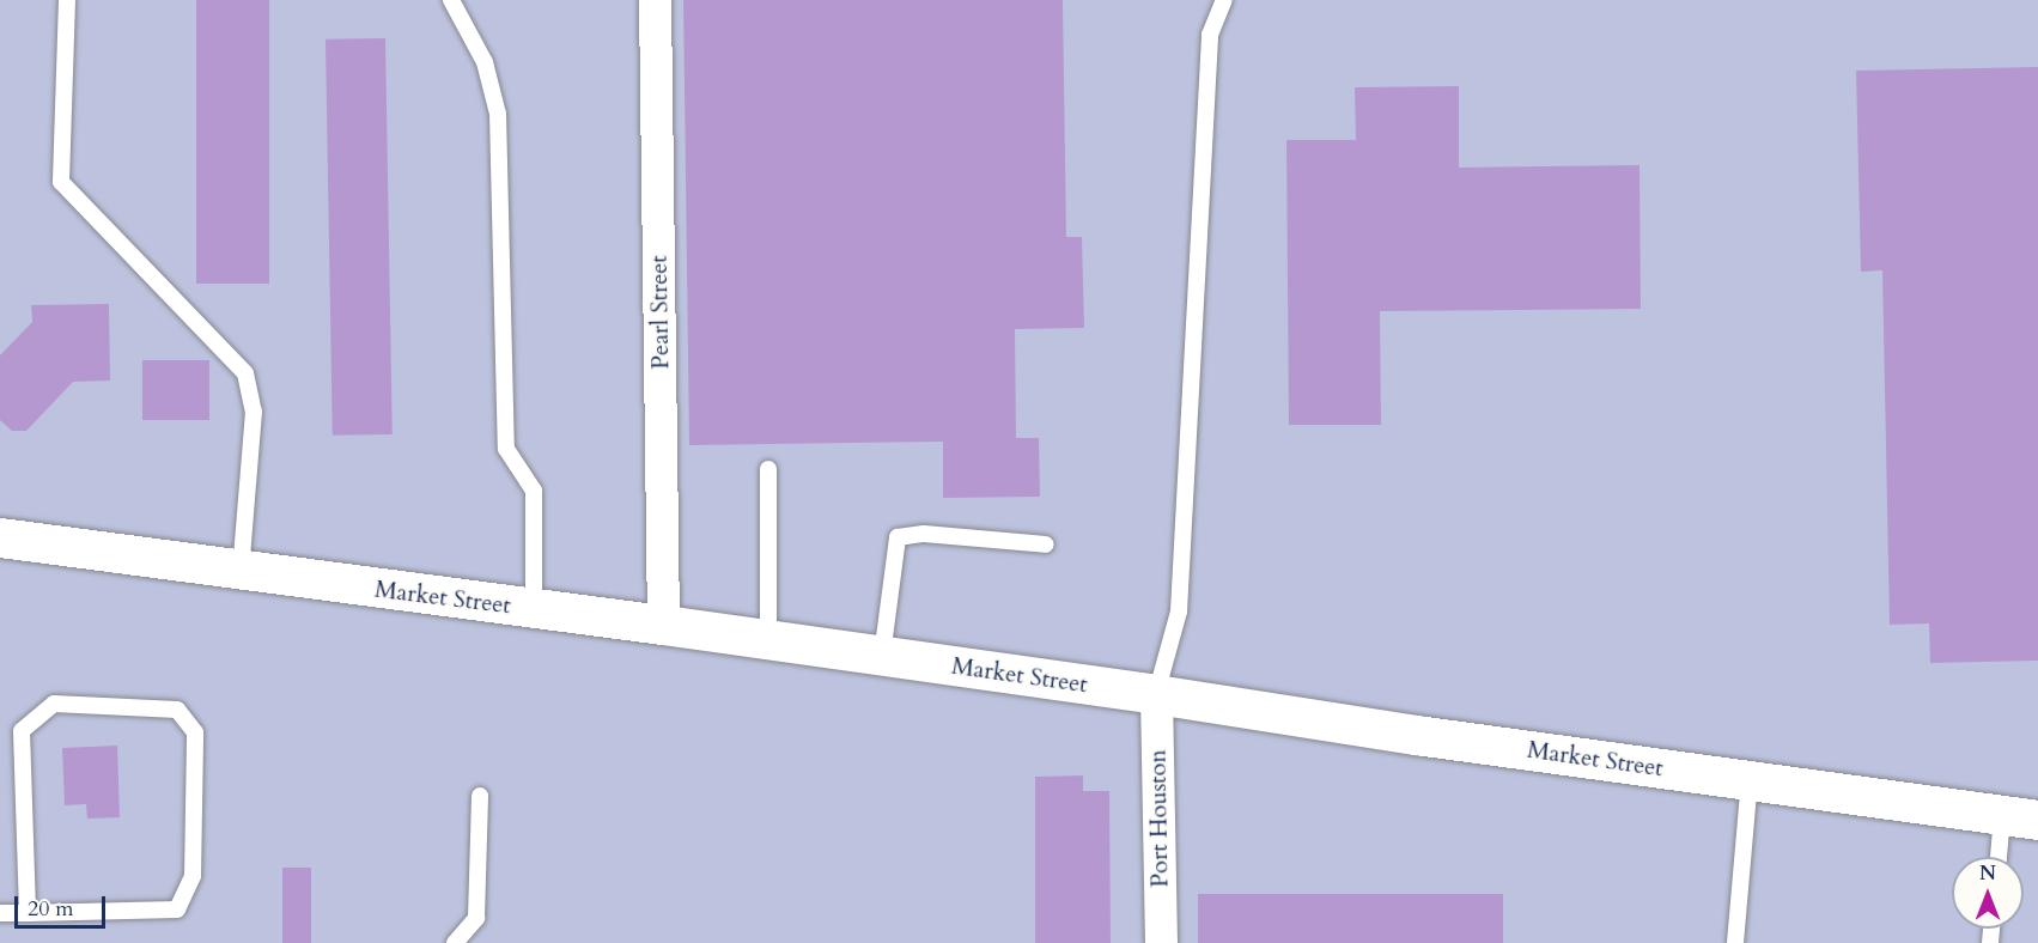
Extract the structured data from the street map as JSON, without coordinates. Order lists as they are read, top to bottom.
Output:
{
  "streets": {
    "main road": ["Market Street"],
    "street": ["Pearl Street", "Port Houston"]
  },
  "crossings": [
    ["Pearl Street", "Market Street"],
    ["Market Street", "Port Houston"]
  ],
  "scale_bar": "20 m",
  "north": "top"
}
